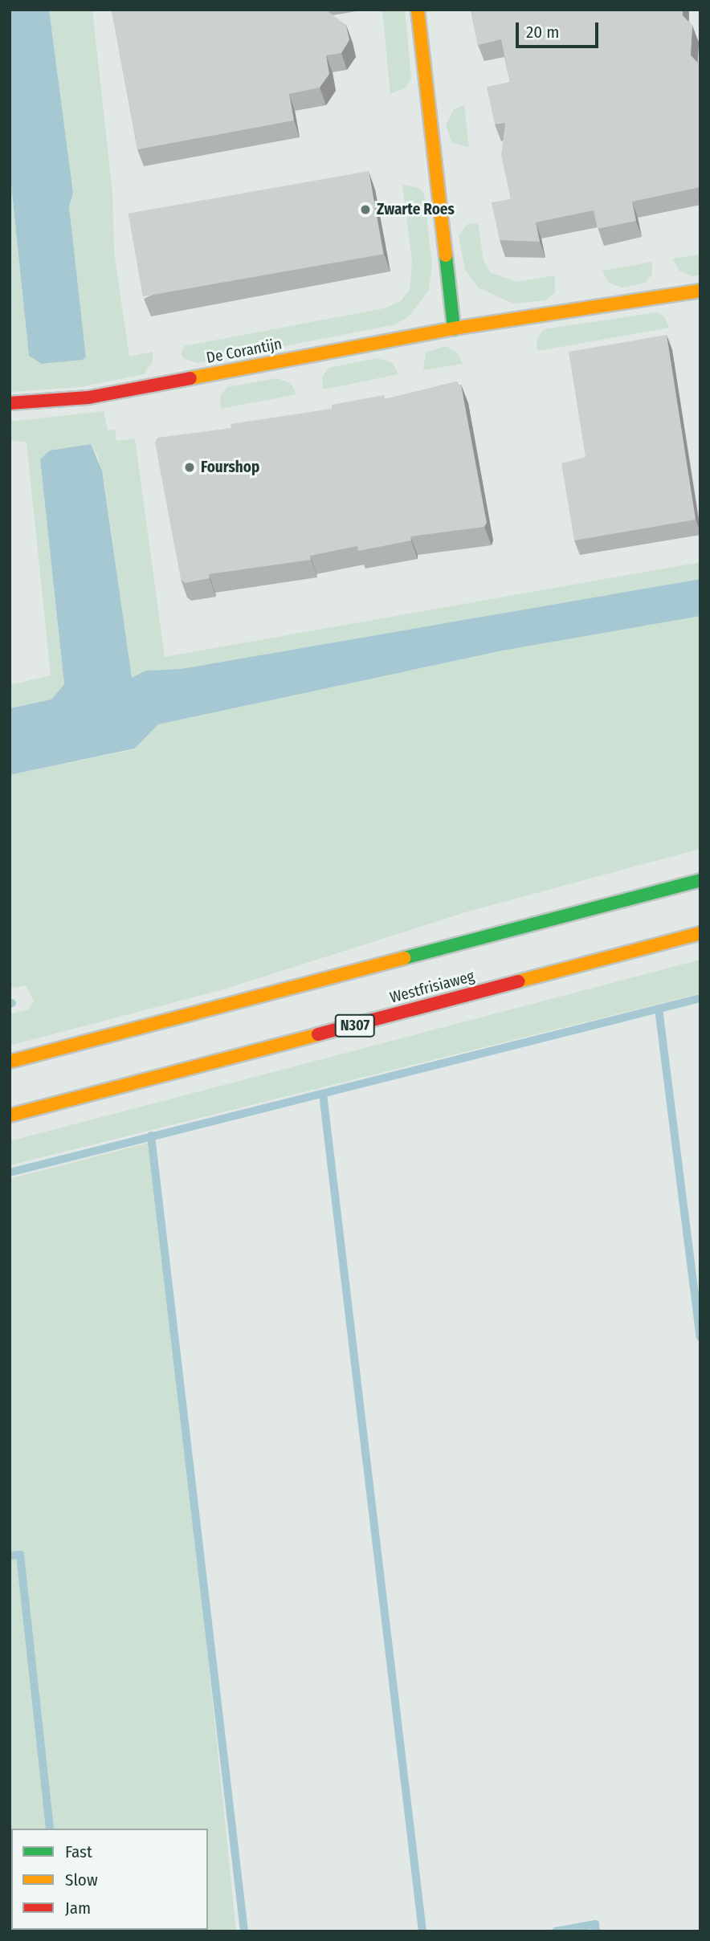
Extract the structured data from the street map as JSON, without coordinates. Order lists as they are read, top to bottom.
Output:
{
  "streets": {
    "main road": ["De Corantijn", "Westfrisiaweg", "N307"]
  },
  "places": ["Zwarte Roes", "Fourshop"],
  "legend": ["Fast", "Slow", "Jam"],
  "scale_bar": "20 m"
}
